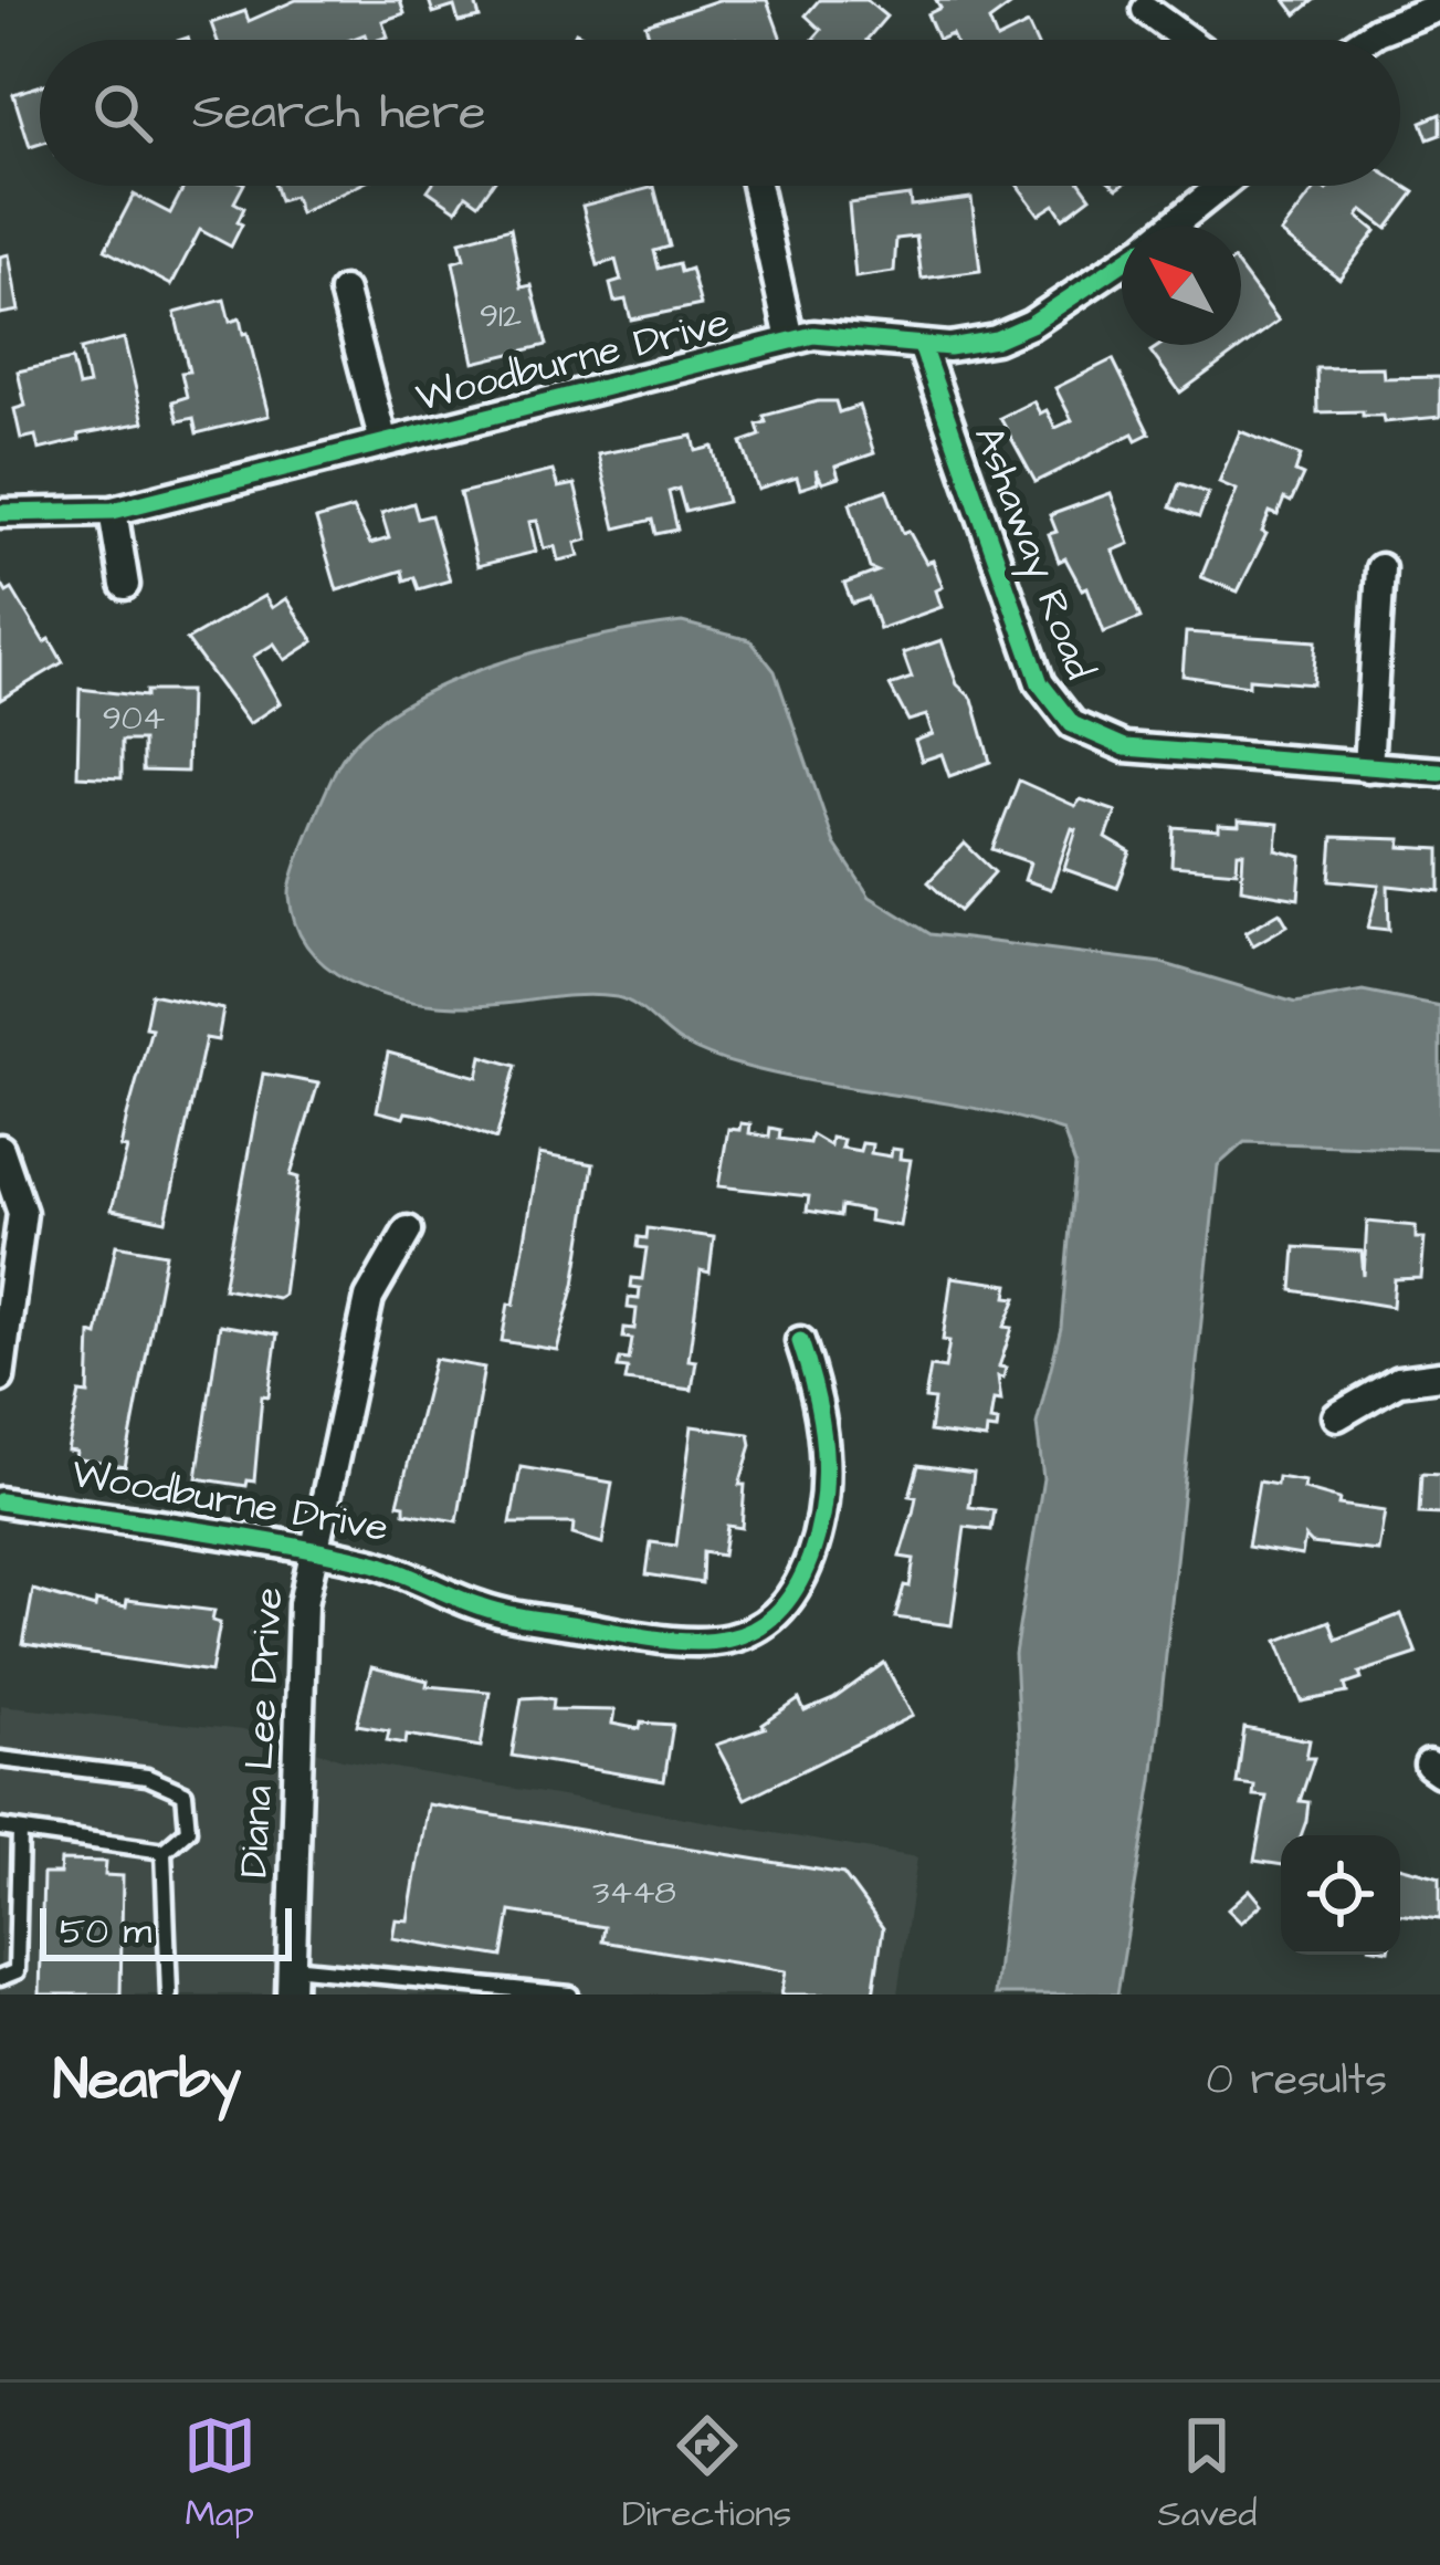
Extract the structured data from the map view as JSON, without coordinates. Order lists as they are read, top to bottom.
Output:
{
  "streets": {
    "street": ["Woodburne Drive", "Ashaway Road", "Diana Lee Drive"]
  },
  "crossings": [
    ["Woodburne Drive", "Ashaway Road"],
    ["Woodburne Drive", "Diana Lee Drive"]
  ],
  "house_numbers": ["912", "904", "3448"],
  "scale_bar": "50 m",
  "north": "top left",
  "page": {
    "search": "Search here",
    "scale": "50 m",
    "heading": ["Nearby", "0 results"],
    "nav": ["Map", "Directions", "Saved"]
  }
}
